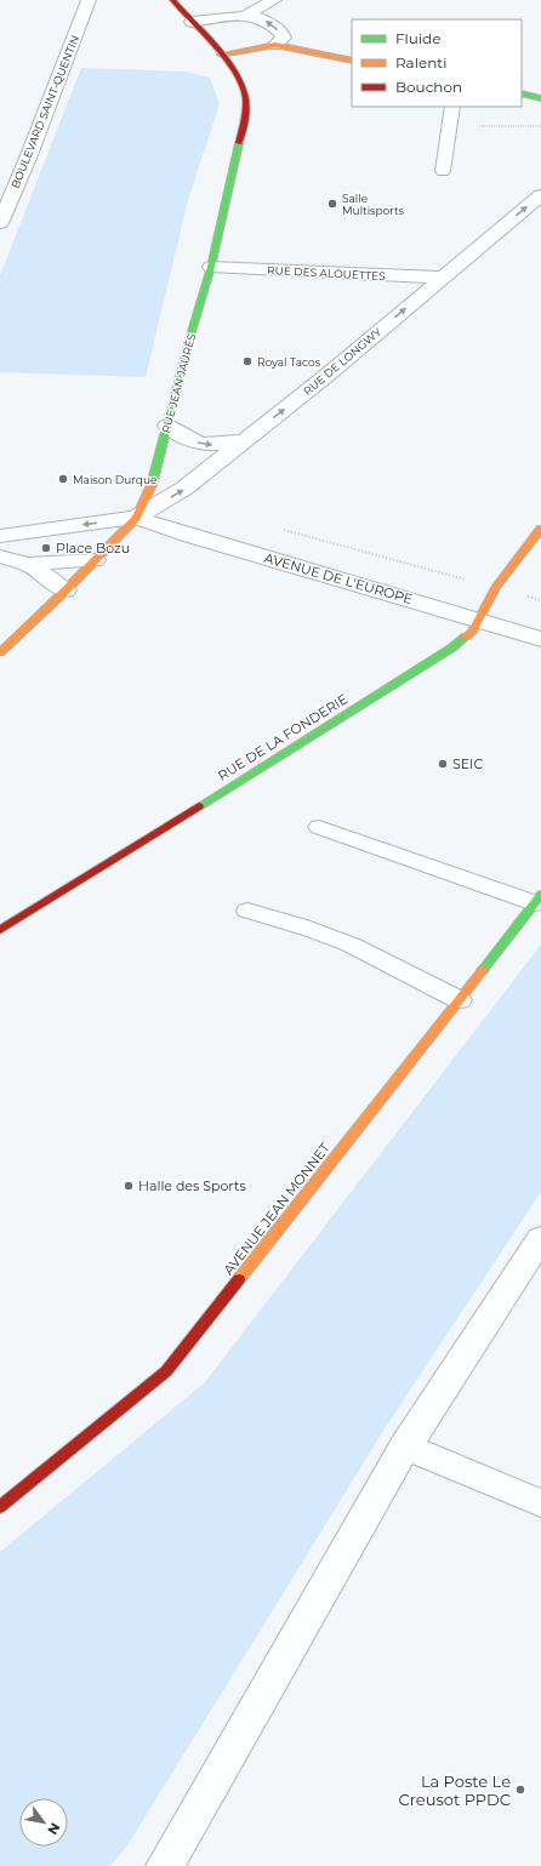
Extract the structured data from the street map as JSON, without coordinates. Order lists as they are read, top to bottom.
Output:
{
  "streets": {
    "main road": ["RUE JEAN JAURÈS", "RUE DE LA FONDERIE", "AVENUE JEAN MONNET"],
    "street": [
      "BOULEVARD SAINT-QUENTIN",
      "RUE DES ALOUETTES",
      "RUE DE LONGWY",
      "AVENUE DE L'EUROPE"
    ]
  },
  "crossings": [
    ["RUE DES ALOUETTES", "RUE DE LONGWY"],
    ["RUE DES ALOUETTES", "RUE JEAN JAURÈS"],
    ["RUE DE LONGWY", "RUE JEAN JAURÈS"],
    ["RUE DE LONGWY", "AVENUE DE L'EUROPE"],
    ["RUE JEAN JAURÈS", "AVENUE DE L'EUROPE"],
    ["AVENUE DE L'EUROPE", "RUE DE LA FONDERIE"]
  ],
  "one_way": ["RUE DE LONGWY"],
  "places": [
    "Salle Multisports",
    "Royal Tacos",
    "Maison Durque",
    "Place Bozu",
    "SEIC",
    "Halle des Sports",
    "La Poste Le Creusot PPDC"
  ],
  "legend": ["Fluide", "Ralenti", "Bouchon"],
  "north": "bottom right"
}
